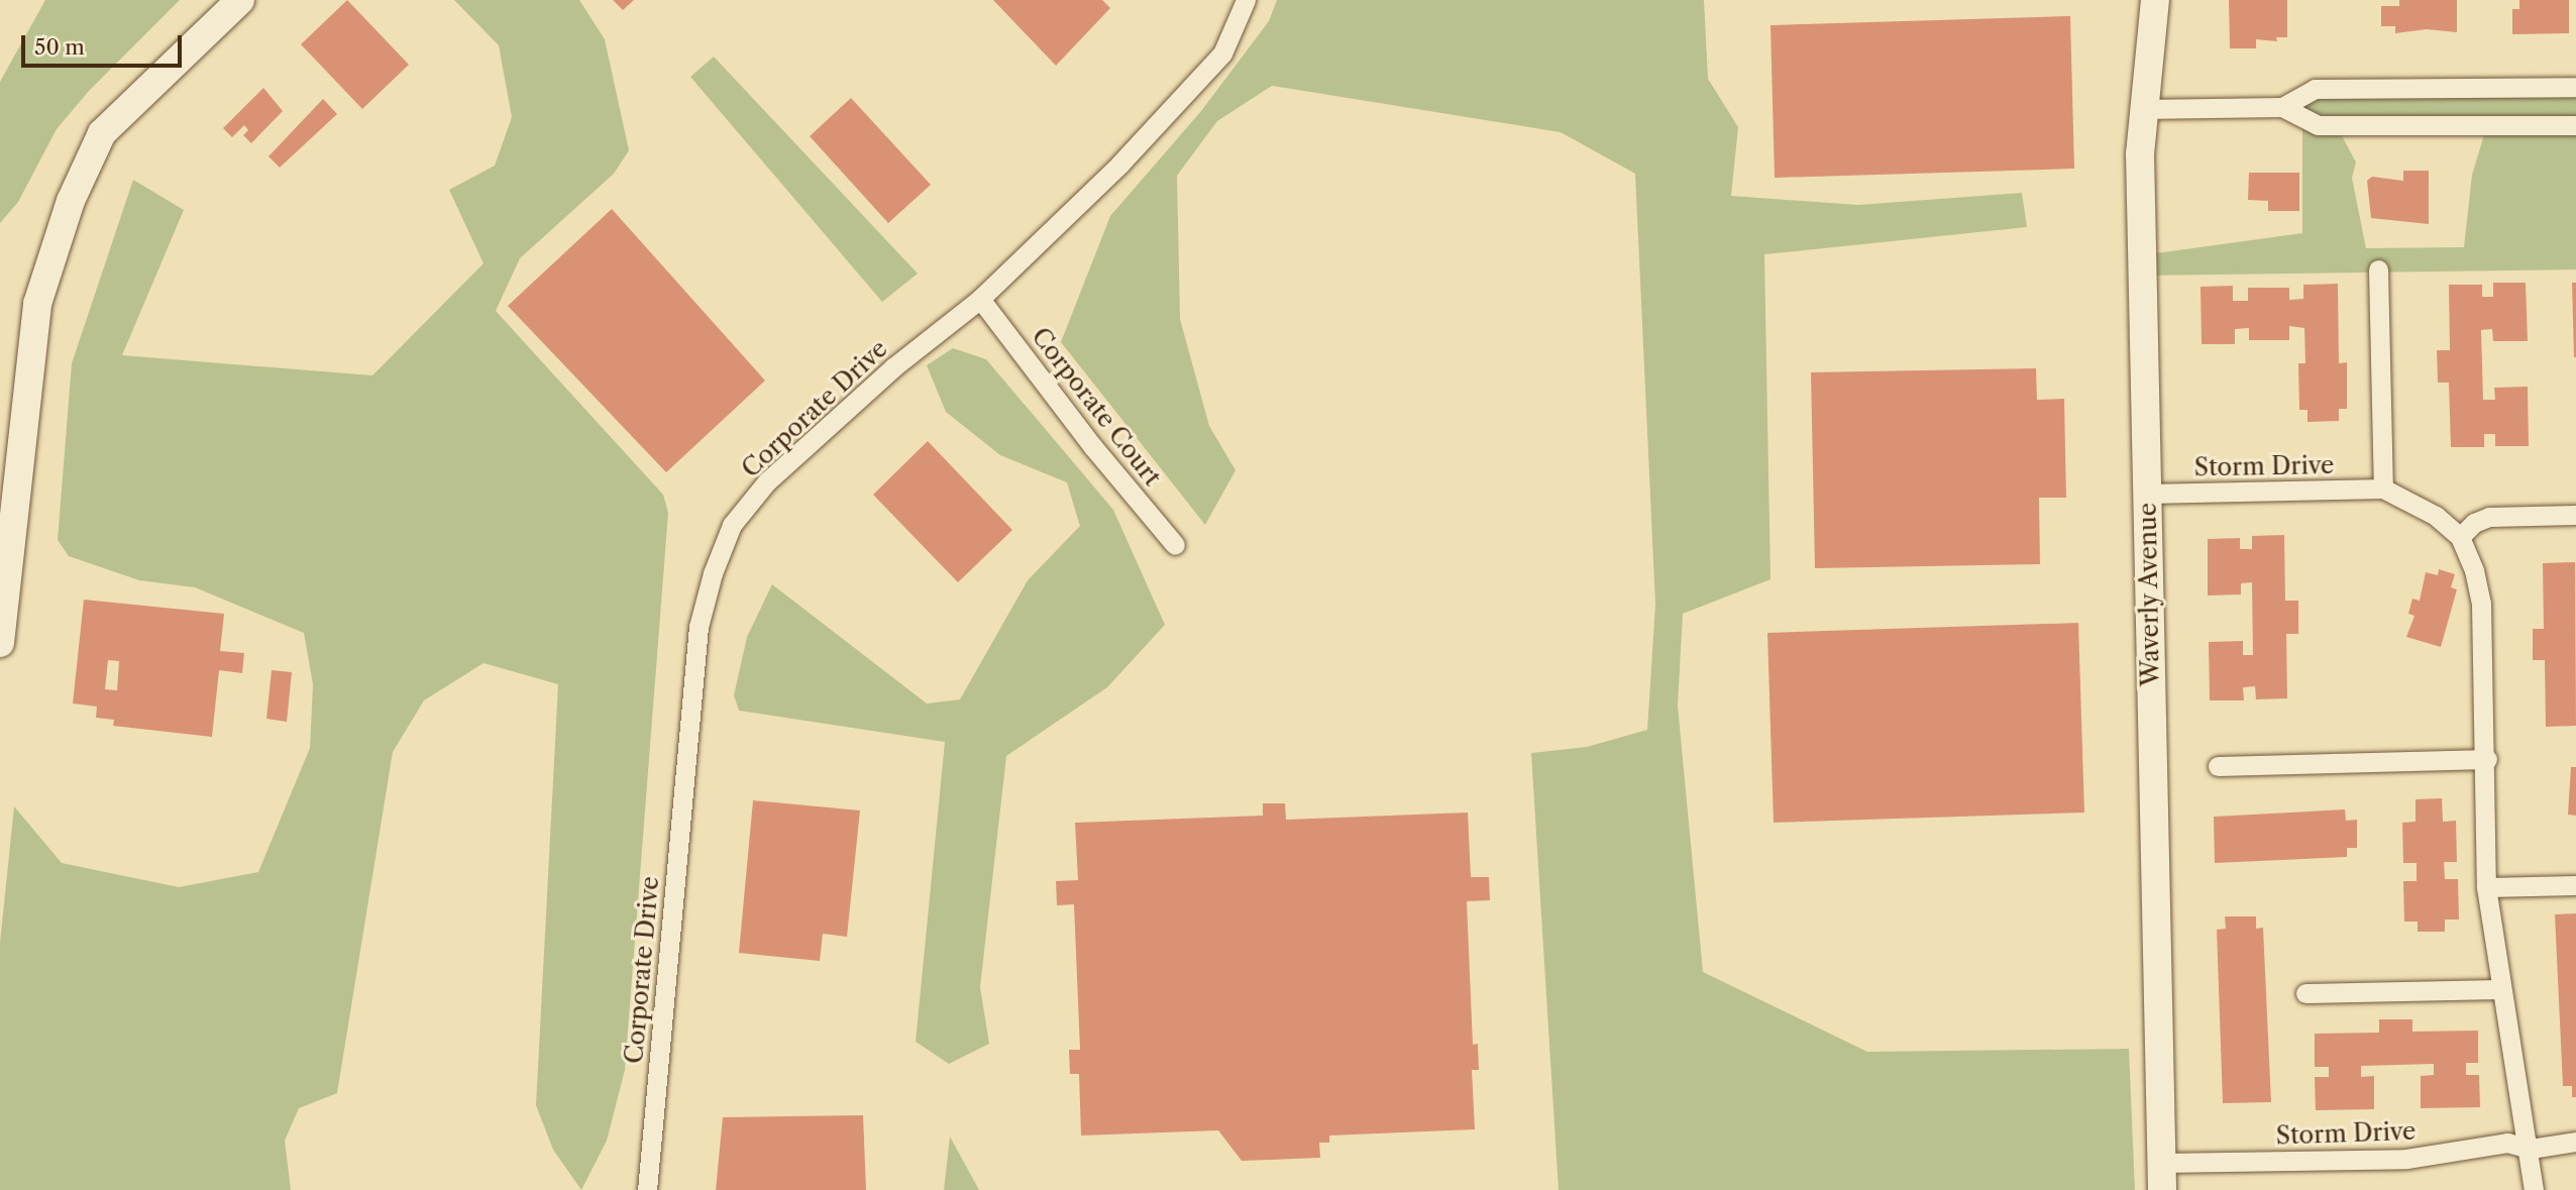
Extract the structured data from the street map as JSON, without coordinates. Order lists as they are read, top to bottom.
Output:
{
  "streets": {
    "street": [
      "Corporate Court",
      "Corporate Drive",
      "Storm Drive",
      "Waverly Avenue"
    ]
  },
  "crossings": [
    ["Corporate Court", "Corporate Drive"],
    ["Storm Drive", "Waverly Avenue"]
  ],
  "scale_bar": "50 m"
}
